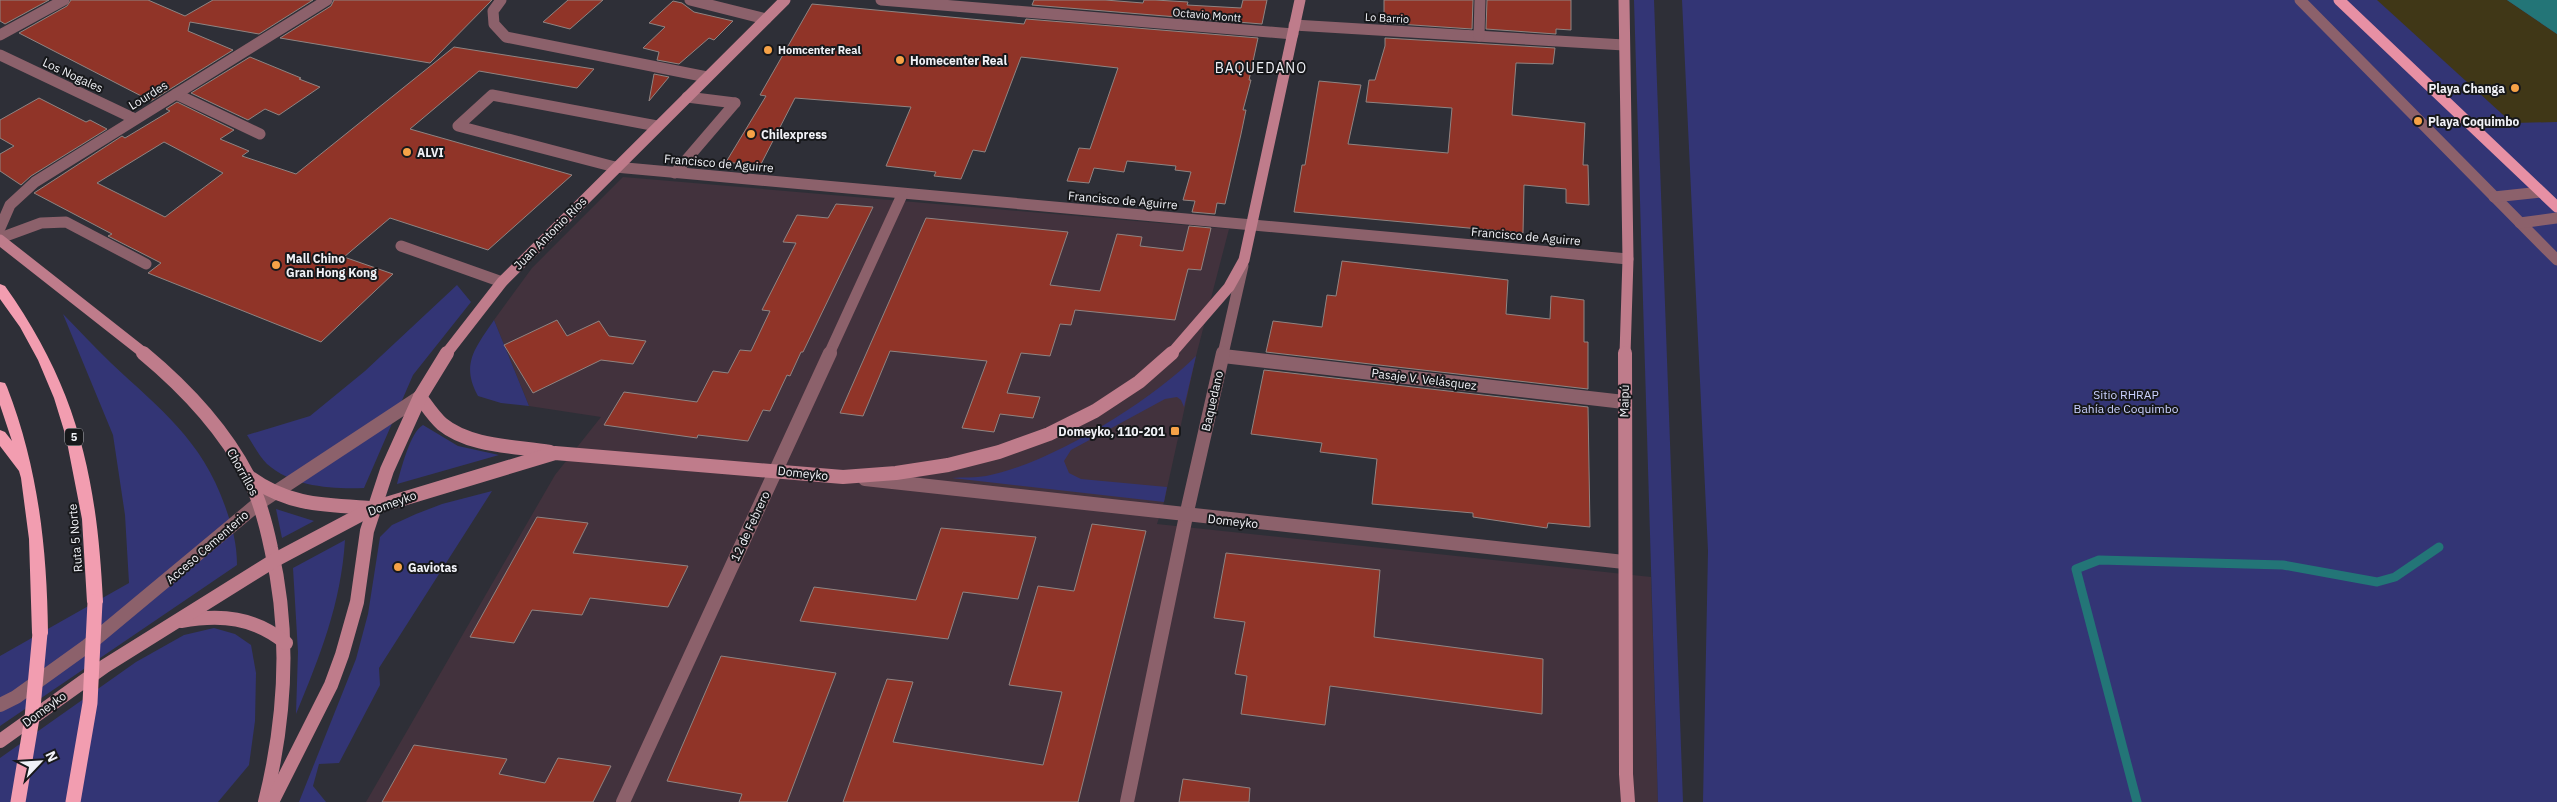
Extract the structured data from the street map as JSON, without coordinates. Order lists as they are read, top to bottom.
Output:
{
  "streets": {
    "highway": ["5", "Ruta 5 Norte"],
    "main road": [
      "Juan Antonio Ríos",
      "Baquedano",
      "Maipú",
      "Chorrillos",
      "Domeyko"
    ],
    "street": [
      "Octavio Montt",
      "Lo Barrio",
      "Los Nogales",
      "Lourdes",
      "Francisco de Aguirre",
      "Pasaje V. Velásquez",
      "12 de Febrero",
      "Acceso Cementerio"
    ]
  },
  "crossings": [
    ["Octavio Montt", "Lo Barrio"],
    ["Octavio Montt", "Baquedano"],
    ["Lo Barrio", "Baquedano"],
    ["Lo Barrio", "Maipú"],
    ["Los Nogales", "Lourdes"],
    ["Francisco de Aguirre", "Juan Antonio Ríos"],
    ["Francisco de Aguirre", "Baquedano"],
    ["Francisco de Aguirre", "Maipú"],
    ["Francisco de Aguirre", "12 de Febrero"],
    ["Juan Antonio Ríos", "Domeyko"],
    ["Juan Antonio Ríos", "Acceso Cementerio"],
    ["Pasaje V. Velásquez", "Baquedano"],
    ["Pasaje V. Velásquez", "Maipú"],
    ["Baquedano", "Domeyko"],
    ["Maipú", "Domeyko"],
    ["Chorrillos", "Domeyko"],
    ["Chorrillos", "Acceso Cementerio"],
    ["Domeyko", "12 de Febrero"]
  ],
  "districts": ["BAQUEDANO"],
  "parks": ["Sitio RHRAP Bahía de Coquimbo"],
  "places": {
    "other": [
      "Homcenter Real",
      "Homecenter Real",
      "Playa Changa",
      "Playa Coquimbo",
      "Chilexpress",
      "ALVI",
      "Mall Chino Gran Hong Kong",
      "Gaviotas"
    ],
    "transit": ["Domeyko, 110-201"]
  },
  "north": "top right"
}
